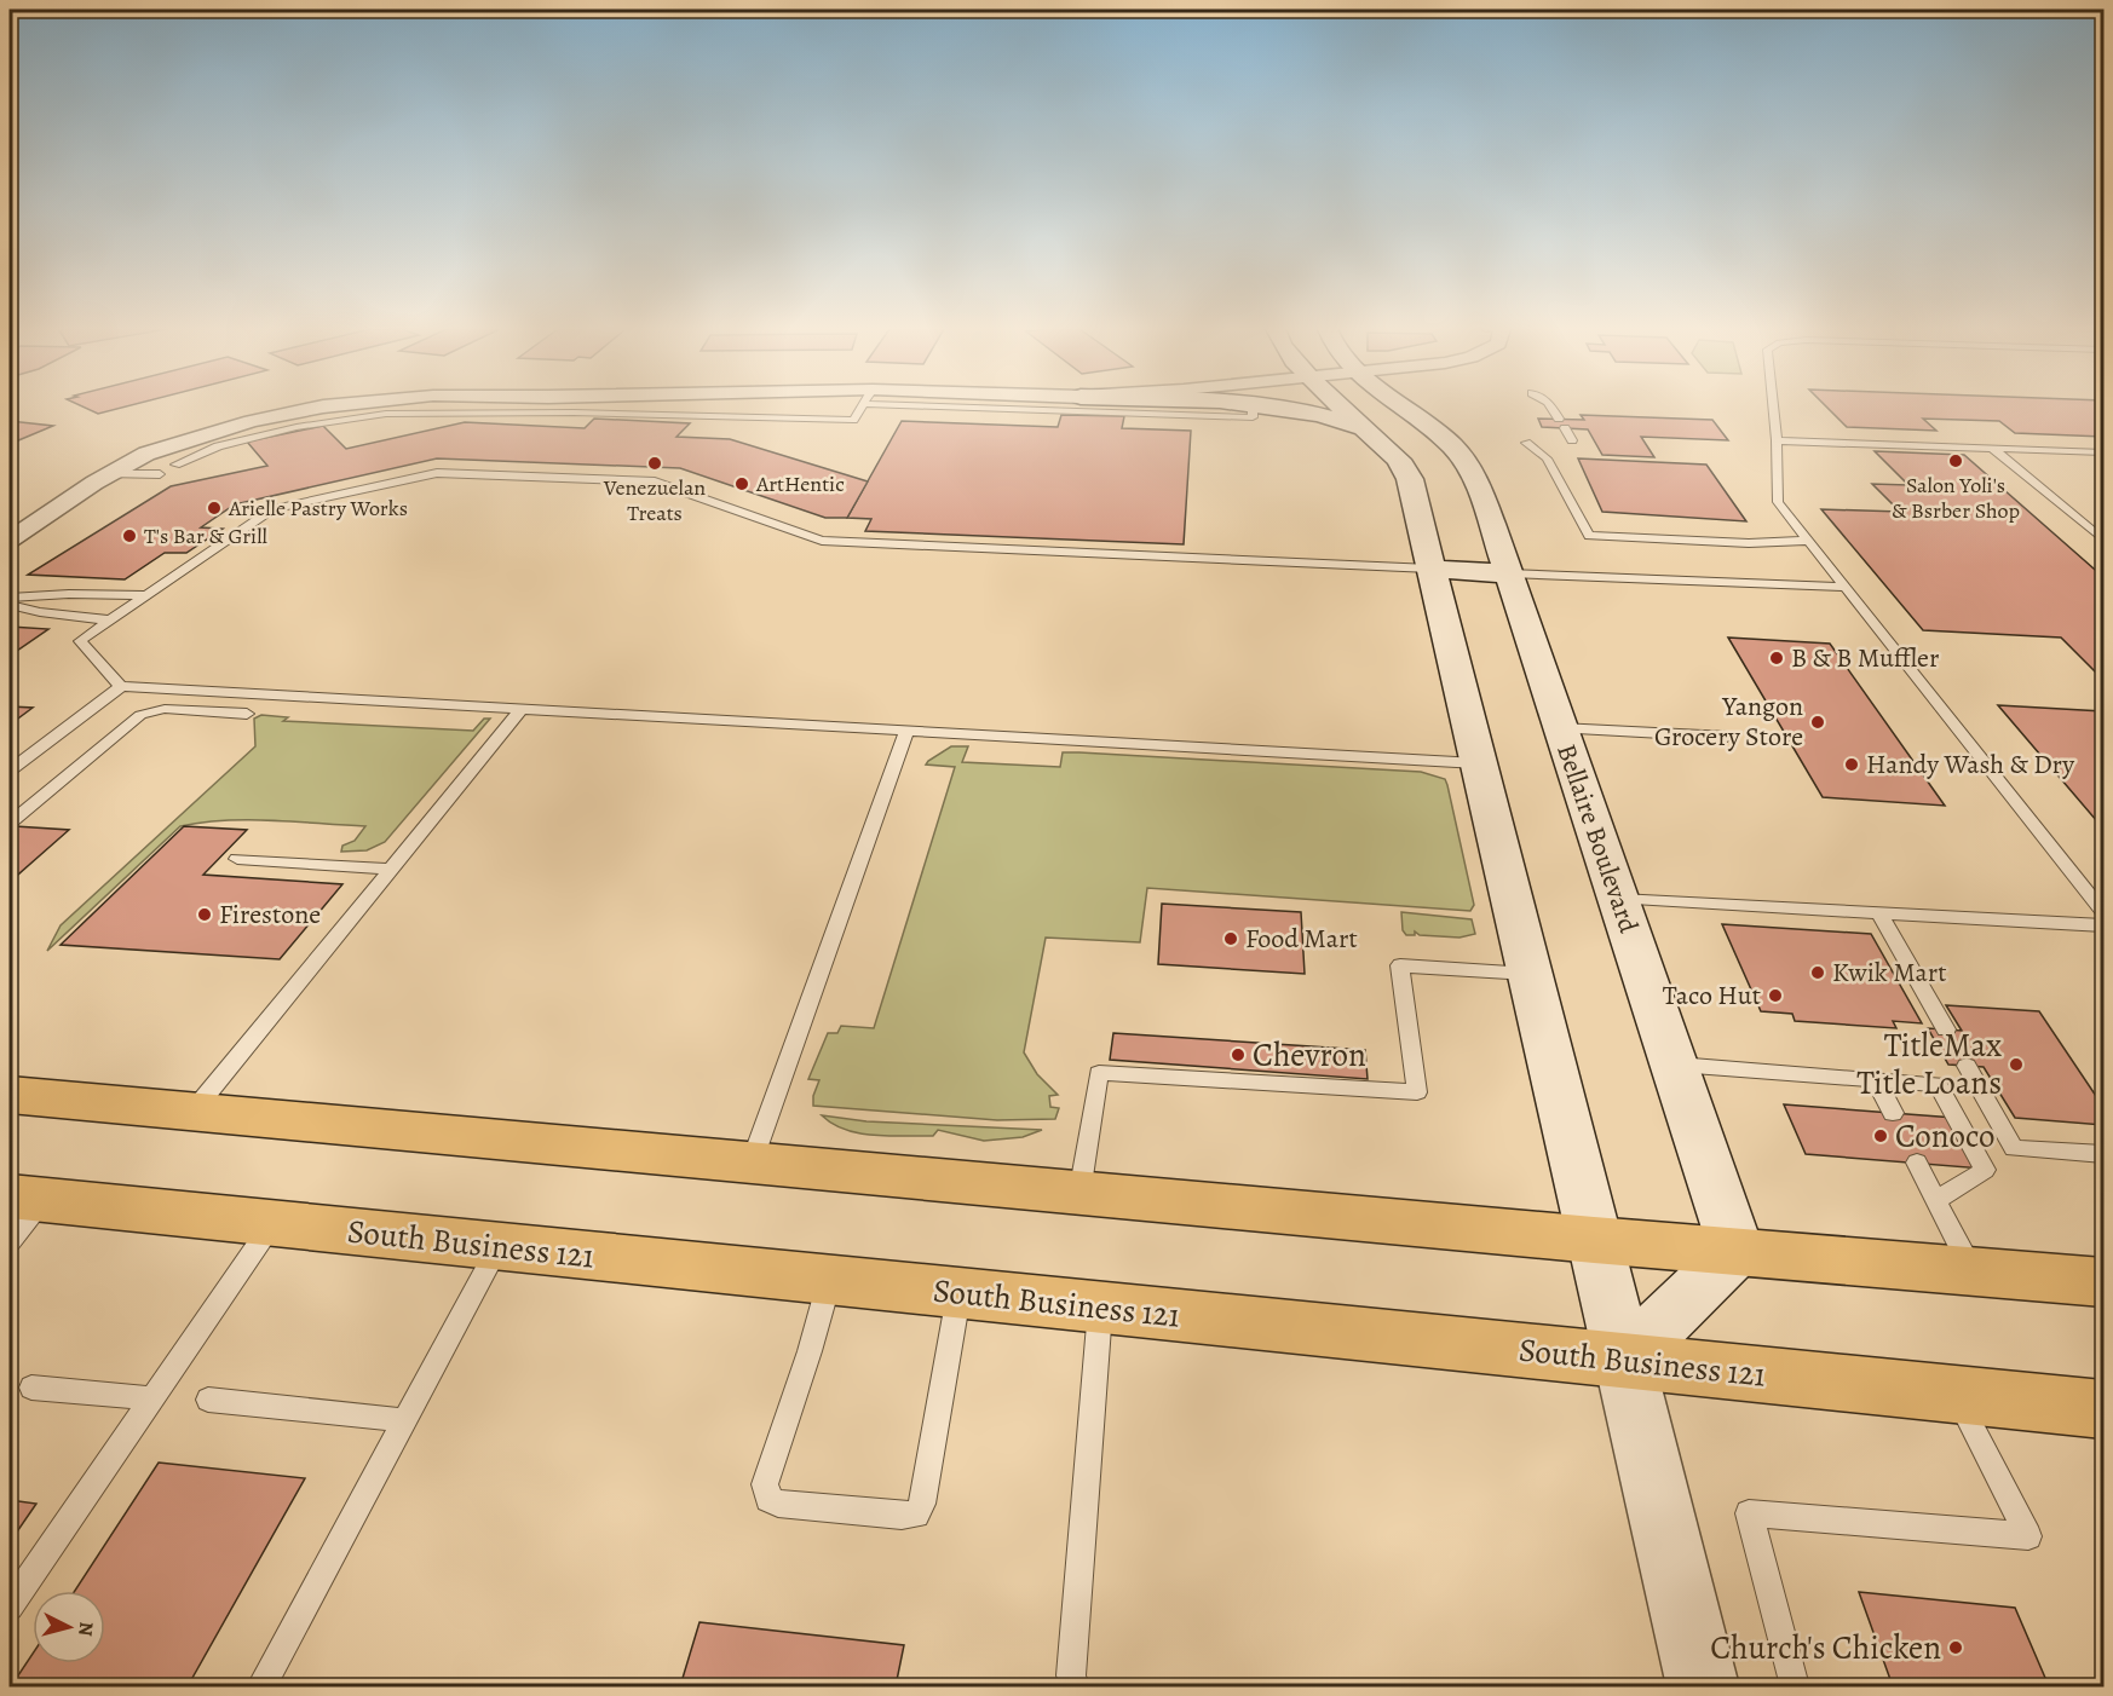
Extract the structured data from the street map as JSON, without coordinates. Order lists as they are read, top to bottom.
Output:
{
  "streets": {
    "main road": ["Bellaire Boulevard", "South Business 121"]
  },
  "places": [
    "Salon Yoli's & Bsrber Shop",
    "Venezuelan Treats",
    "ArtHentic",
    "Arielle Pastry Works",
    "T's Bar & Grill",
    "B & B Muffler",
    "Yangon Grocery Store",
    "Handy Wash & Dry",
    "Firestone",
    "Food Mart",
    "Kwik Mart",
    "Taco Hut",
    "Chevron",
    "TitleMax Title Loans",
    "Conoco",
    "Church's Chicken"
  ],
  "north": "right"
}
